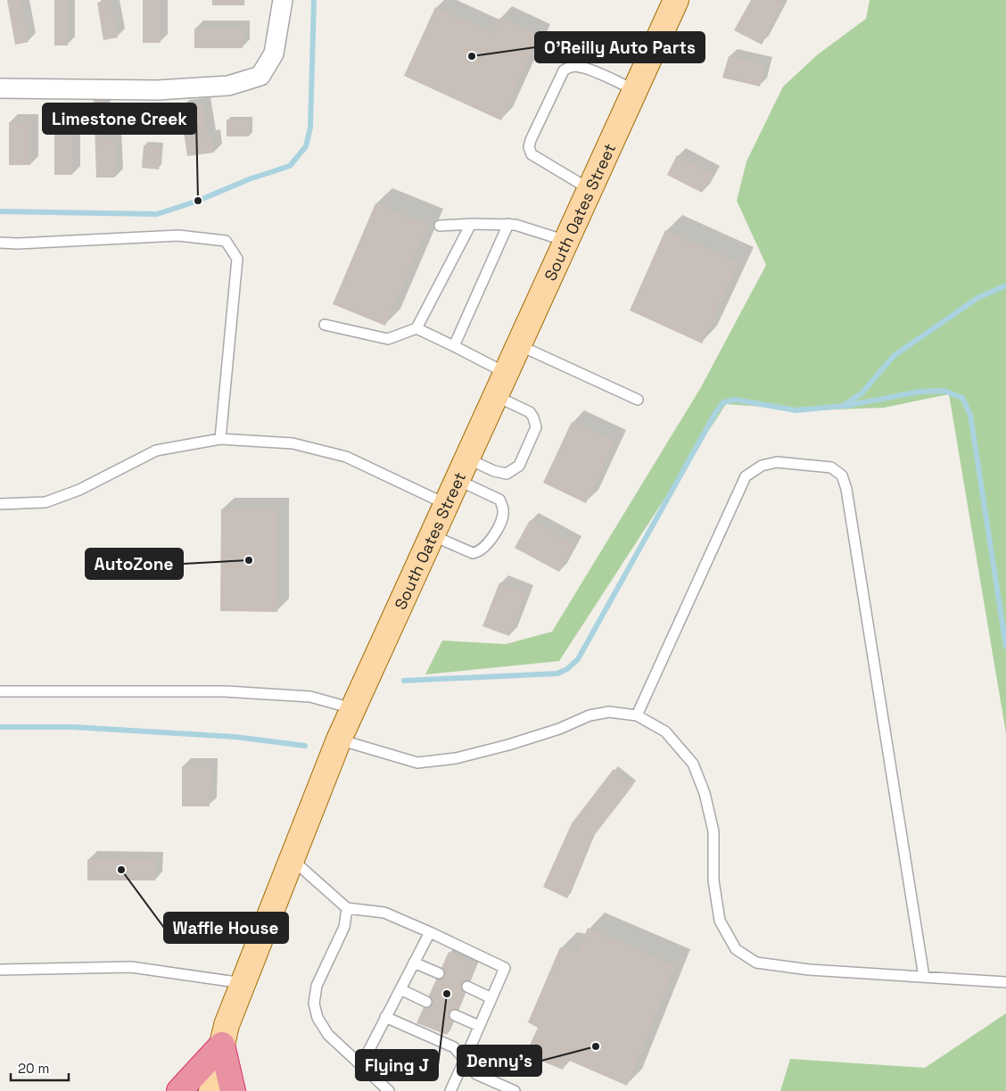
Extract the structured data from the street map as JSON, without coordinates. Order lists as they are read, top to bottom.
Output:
{
  "streets": {
    "main road": ["South Oates Street"]
  },
  "places": [
    "O'Reilly Auto Parts",
    "Limestone Creek",
    "AutoZone",
    "Waffle House",
    "Flying J",
    "Denny's"
  ],
  "scale_bar": "20 m"
}
